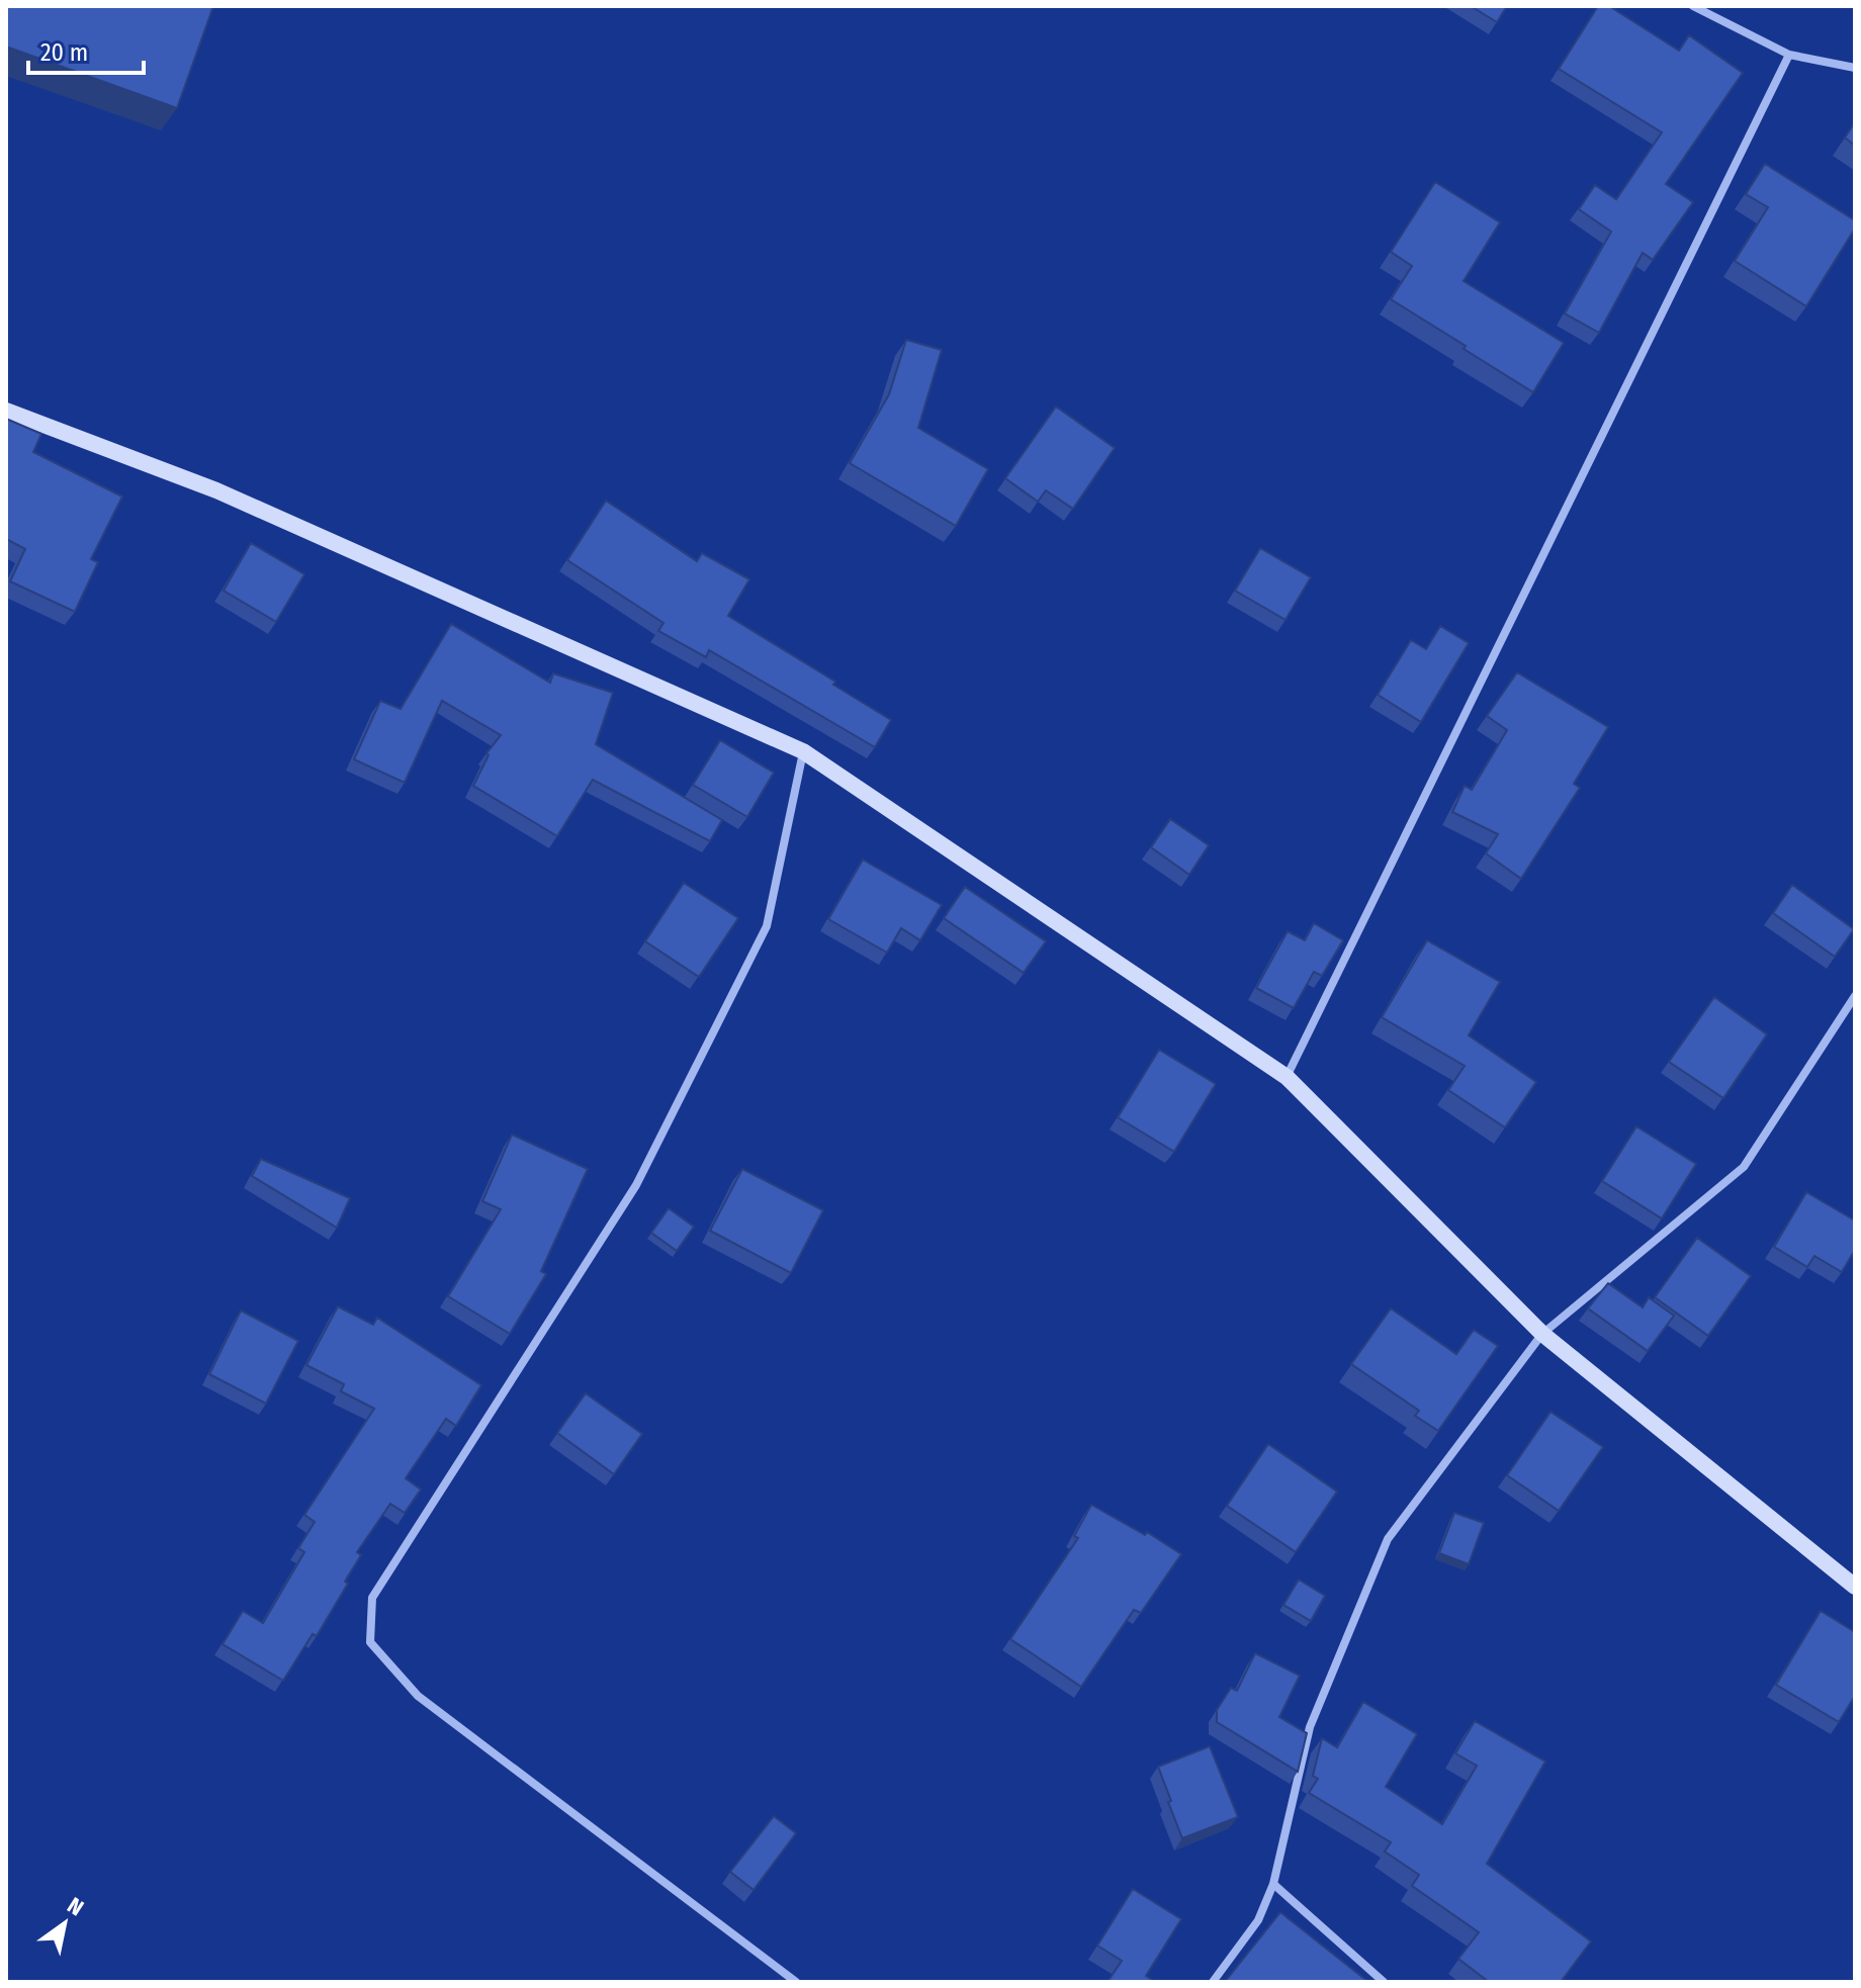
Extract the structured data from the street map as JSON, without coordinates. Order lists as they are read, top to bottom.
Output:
{
  "scale_bar": "20 m",
  "north": "top right"
}
